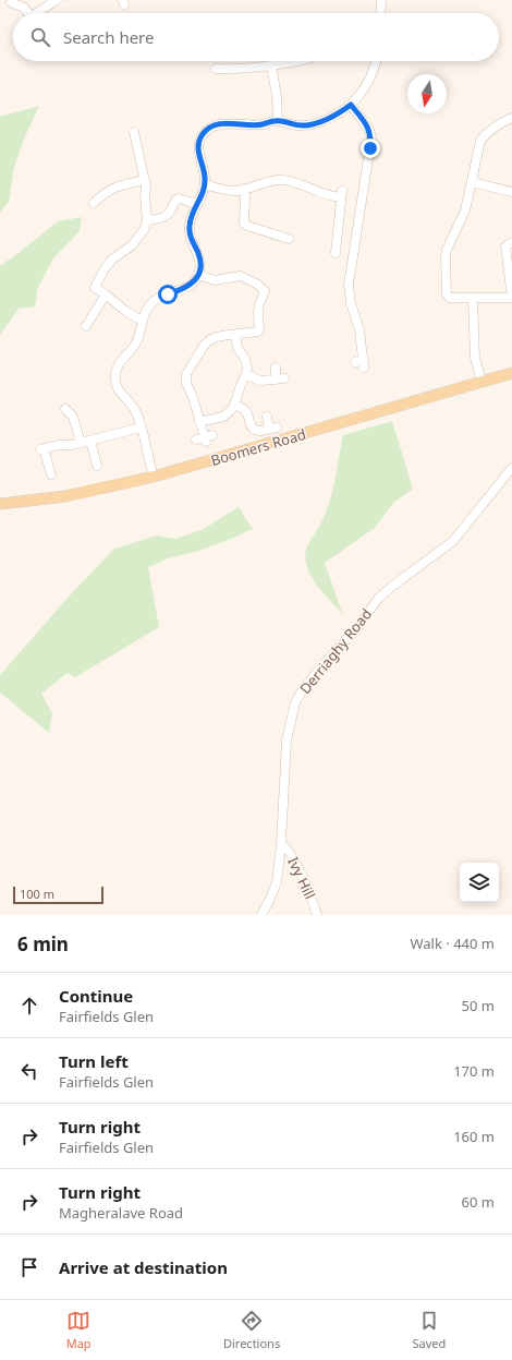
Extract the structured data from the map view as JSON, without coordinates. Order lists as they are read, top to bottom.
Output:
{
  "streets": {
    "main road": ["Boomers Road"],
    "street": ["Derriaghy Road", "Ivy Hill"]
  },
  "crossings": [
    ["Derriaghy Road", "Ivy Hill"]
  ],
  "scale_bar": "100 m",
  "north": "bottom",
  "page": {
    "search": "Search here",
    "scale": "100 m",
    "heading": ["6 min", "Walk · 440 m"],
    "list": [
      ["Continue", "Fairfields Glen", "50 m"],
      ["Turn left", "Fairfields Glen", "170 m"],
      ["Turn right", "Fairfields Glen", "160 m"],
      ["Turn right", "Magheralave Road", "60 m"],
      "Arrive at destination"
    ],
    "nav": ["Map", "Directions", "Saved"]
  }
}
